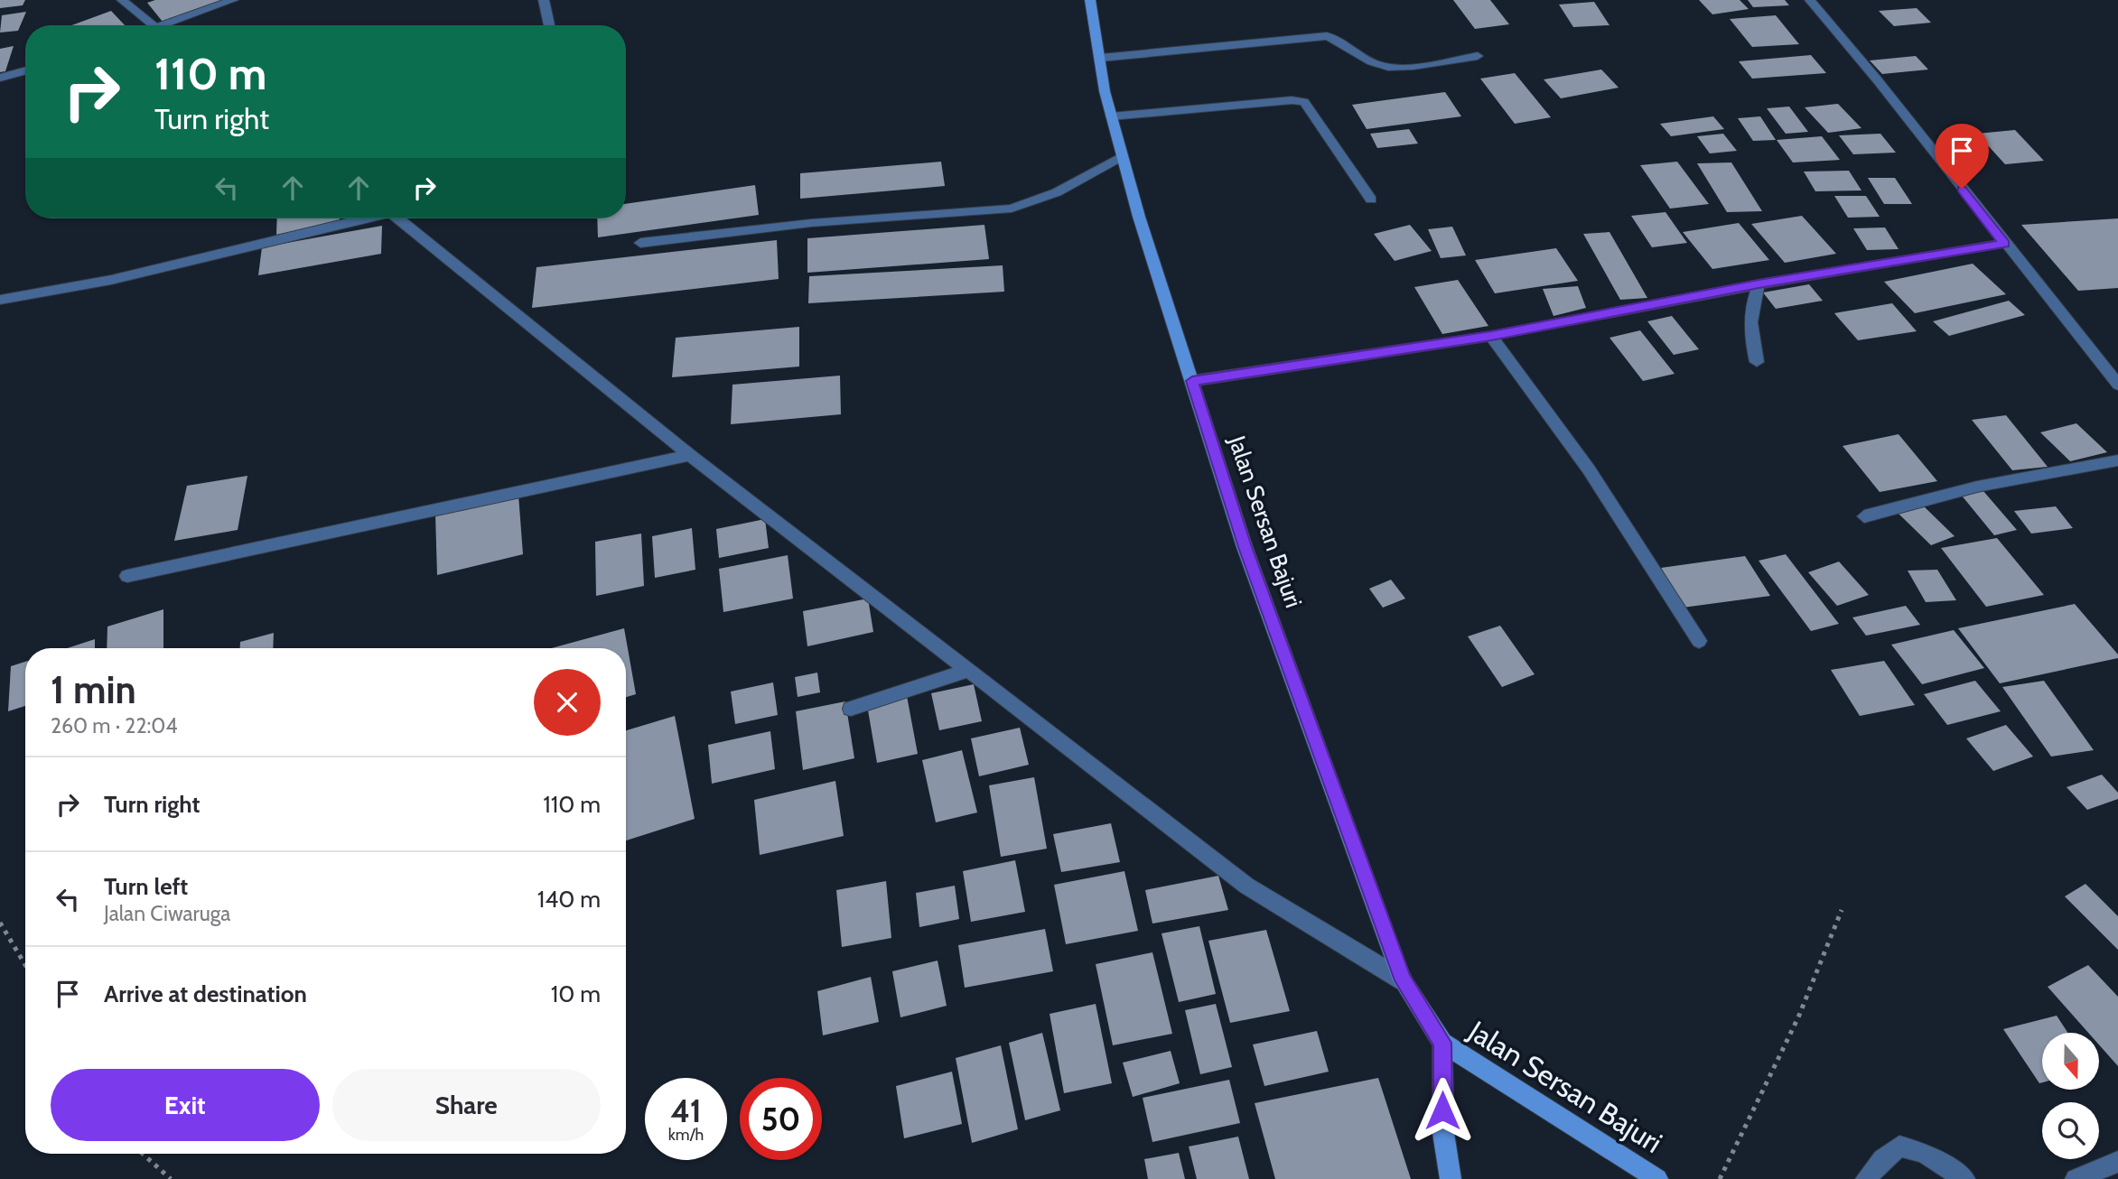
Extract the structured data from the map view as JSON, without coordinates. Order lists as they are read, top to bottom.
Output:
{
  "streets": {
    "main road": ["Jalan Sersan Bajuri"]
  },
  "north": "bottom",
  "page": {
    "turn": ["110 m", "Turn right"],
    "heading": ["1 min", "260 m · 22:04"],
    "list": [
      {
        "name": "Turn right",
        "value": "110 m"
      },
      {
        "name": "Turn left",
        "note": "Jalan Ciwaruga",
        "value": "140 m"
      },
      {
        "name": "Arrive at destination",
        "value": "10 m"
      }
    ],
    "buttons": ["Exit", "Share"],
    "speed": "41 km/h",
    "limit": "50"
  }
}
